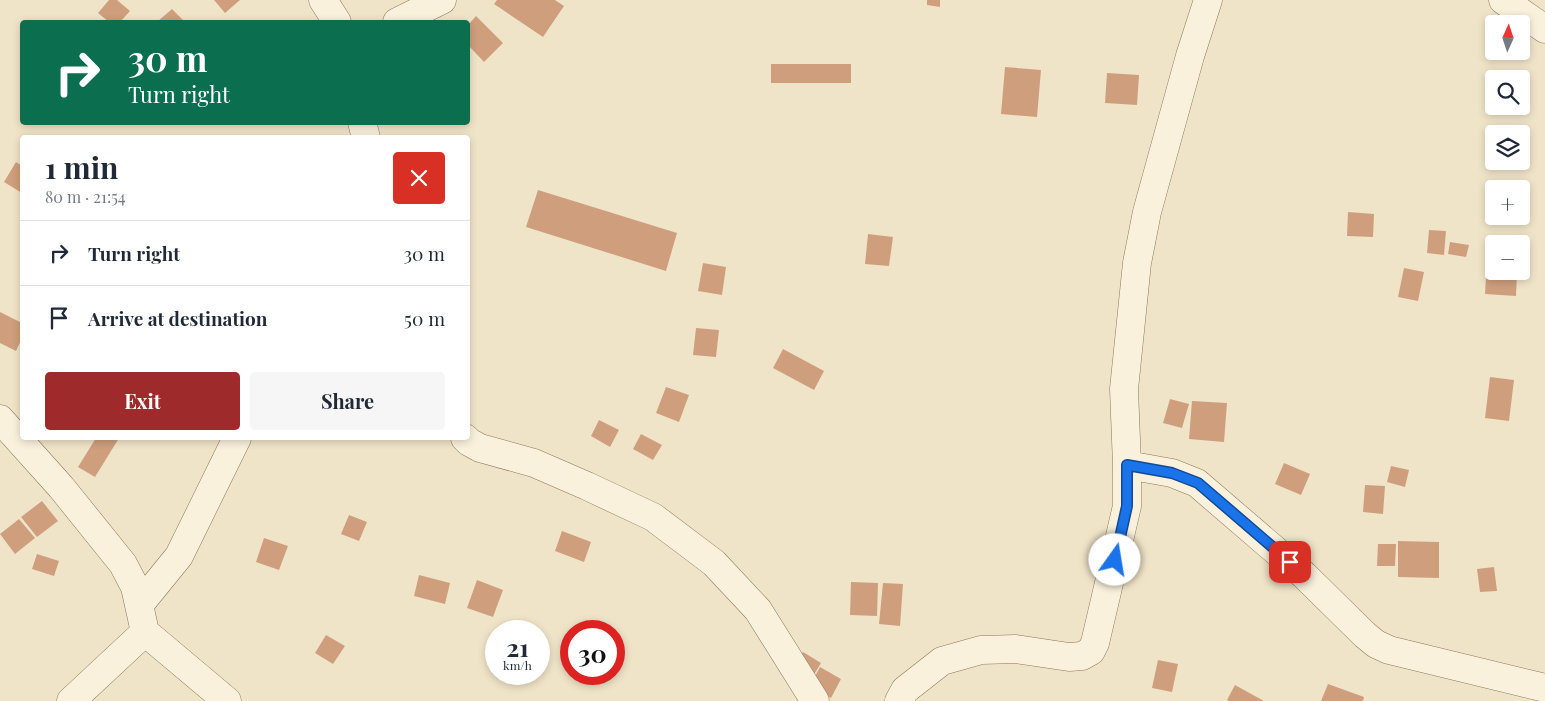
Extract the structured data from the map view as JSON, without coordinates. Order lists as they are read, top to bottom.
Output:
{
  "north": "top",
  "page": {
    "map_buttons": ["+", "−"],
    "turn": ["30 m", "Turn right"],
    "heading": ["1 min", "80 m · 21:54"],
    "list": [
      {
        "name": "Turn right",
        "value": "30 m"
      },
      {
        "name": "Arrive at destination",
        "value": "50 m"
      }
    ],
    "buttons": ["Exit", "Share"],
    "speed": "21 km/h",
    "limit": "30"
  }
}
